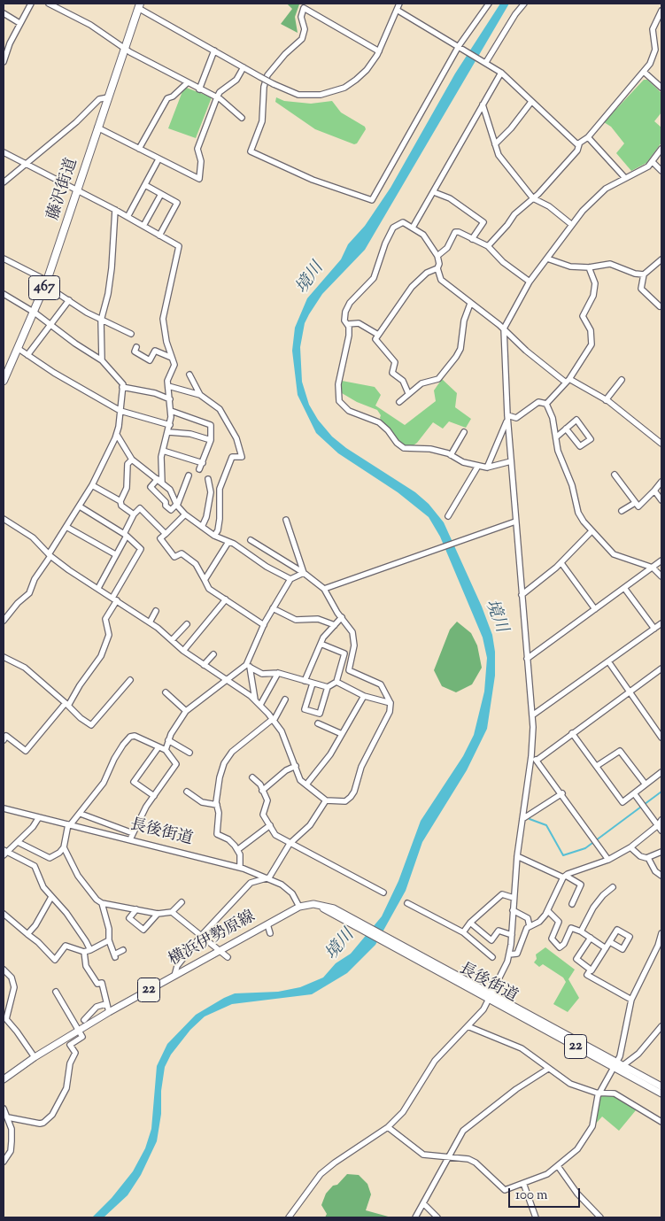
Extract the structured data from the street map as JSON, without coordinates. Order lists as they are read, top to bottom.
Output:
{
  "streets": {
    "highway": ["藤沢街道", "467"],
    "main road": ["長後街道", "横浜伊勢原線", "22"]
  },
  "crossings": [
    ["長後街道", "横浜伊勢原線"]
  ],
  "water": ["境川"],
  "scale_bar": "100 m"
}
